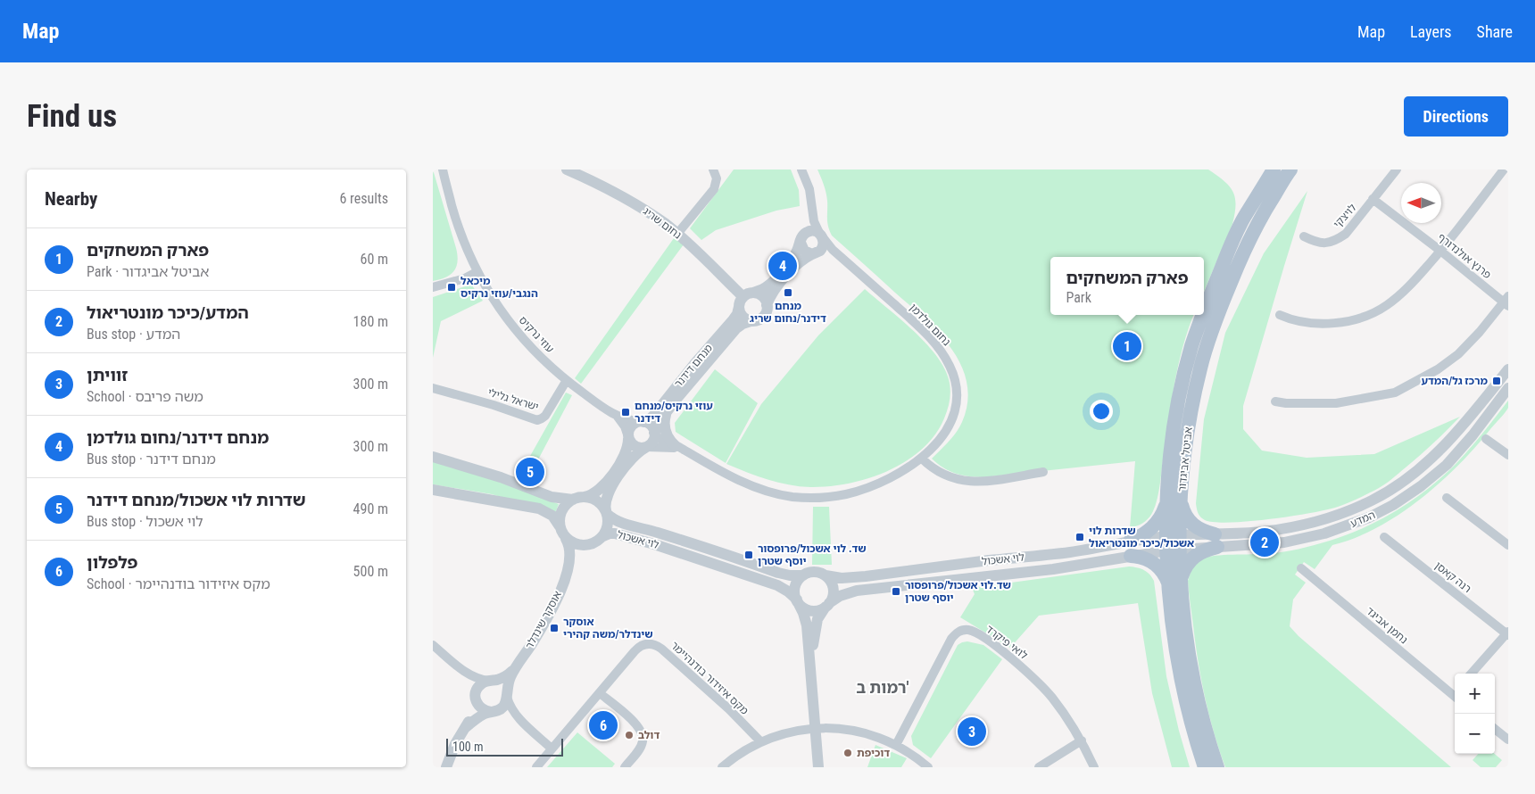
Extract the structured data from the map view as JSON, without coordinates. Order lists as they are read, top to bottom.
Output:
{
  "streets": {
    "main road": ["אביטל אביגדור"],
    "street": [
      "לויצקי",
      "נחום שריג",
      "פרנץ אולנדורף",
      "נחום גולדמן",
      "עוזי נרקיס",
      "מנחם דידנר",
      "ישראל גלילי",
      "המדע",
      "לוי אשכול",
      "רנה קאסן",
      "אוסקר שינדלר",
      "נחמן אביגד",
      "לואי פיקרד",
      "מקס איזידור בודנהיימר"
    ]
  },
  "crossings": [
    ["לויצקי", "פרנץ אולנדורף"],
    ["נחום שריג", "מנחם דידנר"],
    ["נחום גולדמן", "עוזי נרקיס"],
    ["נחום גולדמן", "מנחם דידנר"],
    ["עוזי נרקיס", "מנחם דידנר"],
    ["עוזי נרקיס", "ישראל גלילי"],
    ["אביטל אביגדור", "המדע"],
    ["אביטל אביגדור", "לוי אשכול"],
    ["המדע", "לוי אשכול"],
    ["לוי אשכול", "אוסקר שינדלר"]
  ],
  "districts": ["רמות ב'"],
  "places": {
    "transit": [
      "מיכאל הנגבי/עוזי נרקיס",
      "מנחם דידנר/נחום שריג",
      "מרכז גל/המדע",
      "עוזי נרקיס/מנחם דידנר",
      "שדרות לוי אשכול/כיכר מונטריאול",
      "שד. לוי אשכול/פרופסור יוסף שטרן",
      "שד.לוי אשכול/פרופסור יוסף שטרן",
      "אוסקר שינדלר/משה קהירי"
    ],
    "other": ["דולב", "דוכיפת"]
  },
  "scale_bar": "100 m",
  "north": "left",
  "page": {
    "header": "Map",
    "nav": ["Map", "Layers", "Share"],
    "buttons": "Directions",
    "title": "Find us",
    "heading": ["Nearby", "6 results"],
    "list": [
      {
        "mark": "1",
        "name": "פארק המשחקים",
        "note": "Park · אביטל אביגדור",
        "value": "60 m"
      },
      {
        "mark": "2",
        "name": "המדע/כיכר מונטריאול",
        "note": "Bus stop · המדע",
        "value": "180 m"
      },
      {
        "mark": "3",
        "name": "זוויתן",
        "note": "School · משה פריבס",
        "value": "300 m"
      },
      {
        "mark": "4",
        "name": "מנחם דידנר/נחום גולדמן",
        "note": "Bus stop · מנחם דידנר",
        "value": "300 m"
      },
      {
        "mark": "5",
        "name": "שדרות לוי אשכול/מנחם דידנר",
        "note": "Bus stop · לוי אשכול",
        "value": "490 m"
      },
      {
        "mark": "6",
        "name": "פלפלון",
        "note": "School · מקס איזידור בודנהיימר",
        "value": "500 m"
      }
    ],
    "pins": [
      "4",
      "1",
      "5",
      "2",
      "6",
      "3"
    ],
    "popup": ["פארק המשחקים", "Park"],
    "map_buttons": ["+", "−"],
    "scale": "100 m"
  }
}
